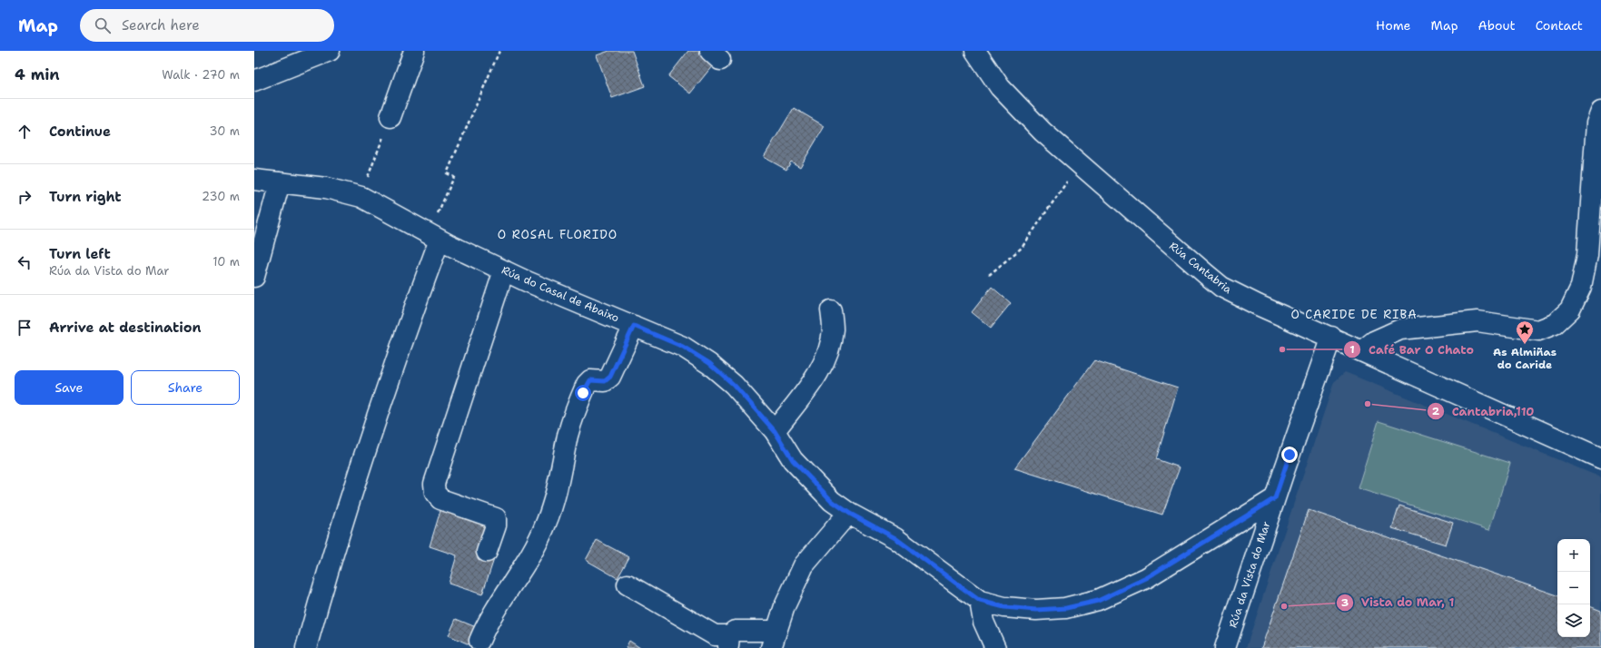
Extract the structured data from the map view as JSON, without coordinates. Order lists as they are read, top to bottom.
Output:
{
  "streets": {
    "street": ["Rúa Cantabria", "Rúa do Casal de Abaixo", "Rúa da Vista do Mar"]
  },
  "crossings": [
    ["Rúa Cantabria", "Rúa da Vista do Mar"],
    ["Rúa do Casal de Abaixo", "Rúa da Vista do Mar"]
  ],
  "districts": ["O ROSAL FLORIDO", "O CARIDE DE RIBA"],
  "places": {
    "place": ["As Almiñas do Caride"],
    "other": ["Café Bar O Chato", "Cantabria,110", "Vista do Mar, 1"]
  },
  "page": {
    "header": "Map",
    "search": "Search here",
    "nav": [
      "Home",
      "Map",
      "About",
      "Contact"
    ],
    "heading": ["4 min", "Walk · 270 m"],
    "list": [
      ["Continue", "30 m"],
      ["Turn right", "230 m"],
      ["Turn left", "Rúa da Vista do Mar", "10 m"],
      "Arrive at destination"
    ],
    "buttons": ["Save", "Share"],
    "map_buttons": ["+", "−"]
  }
}
